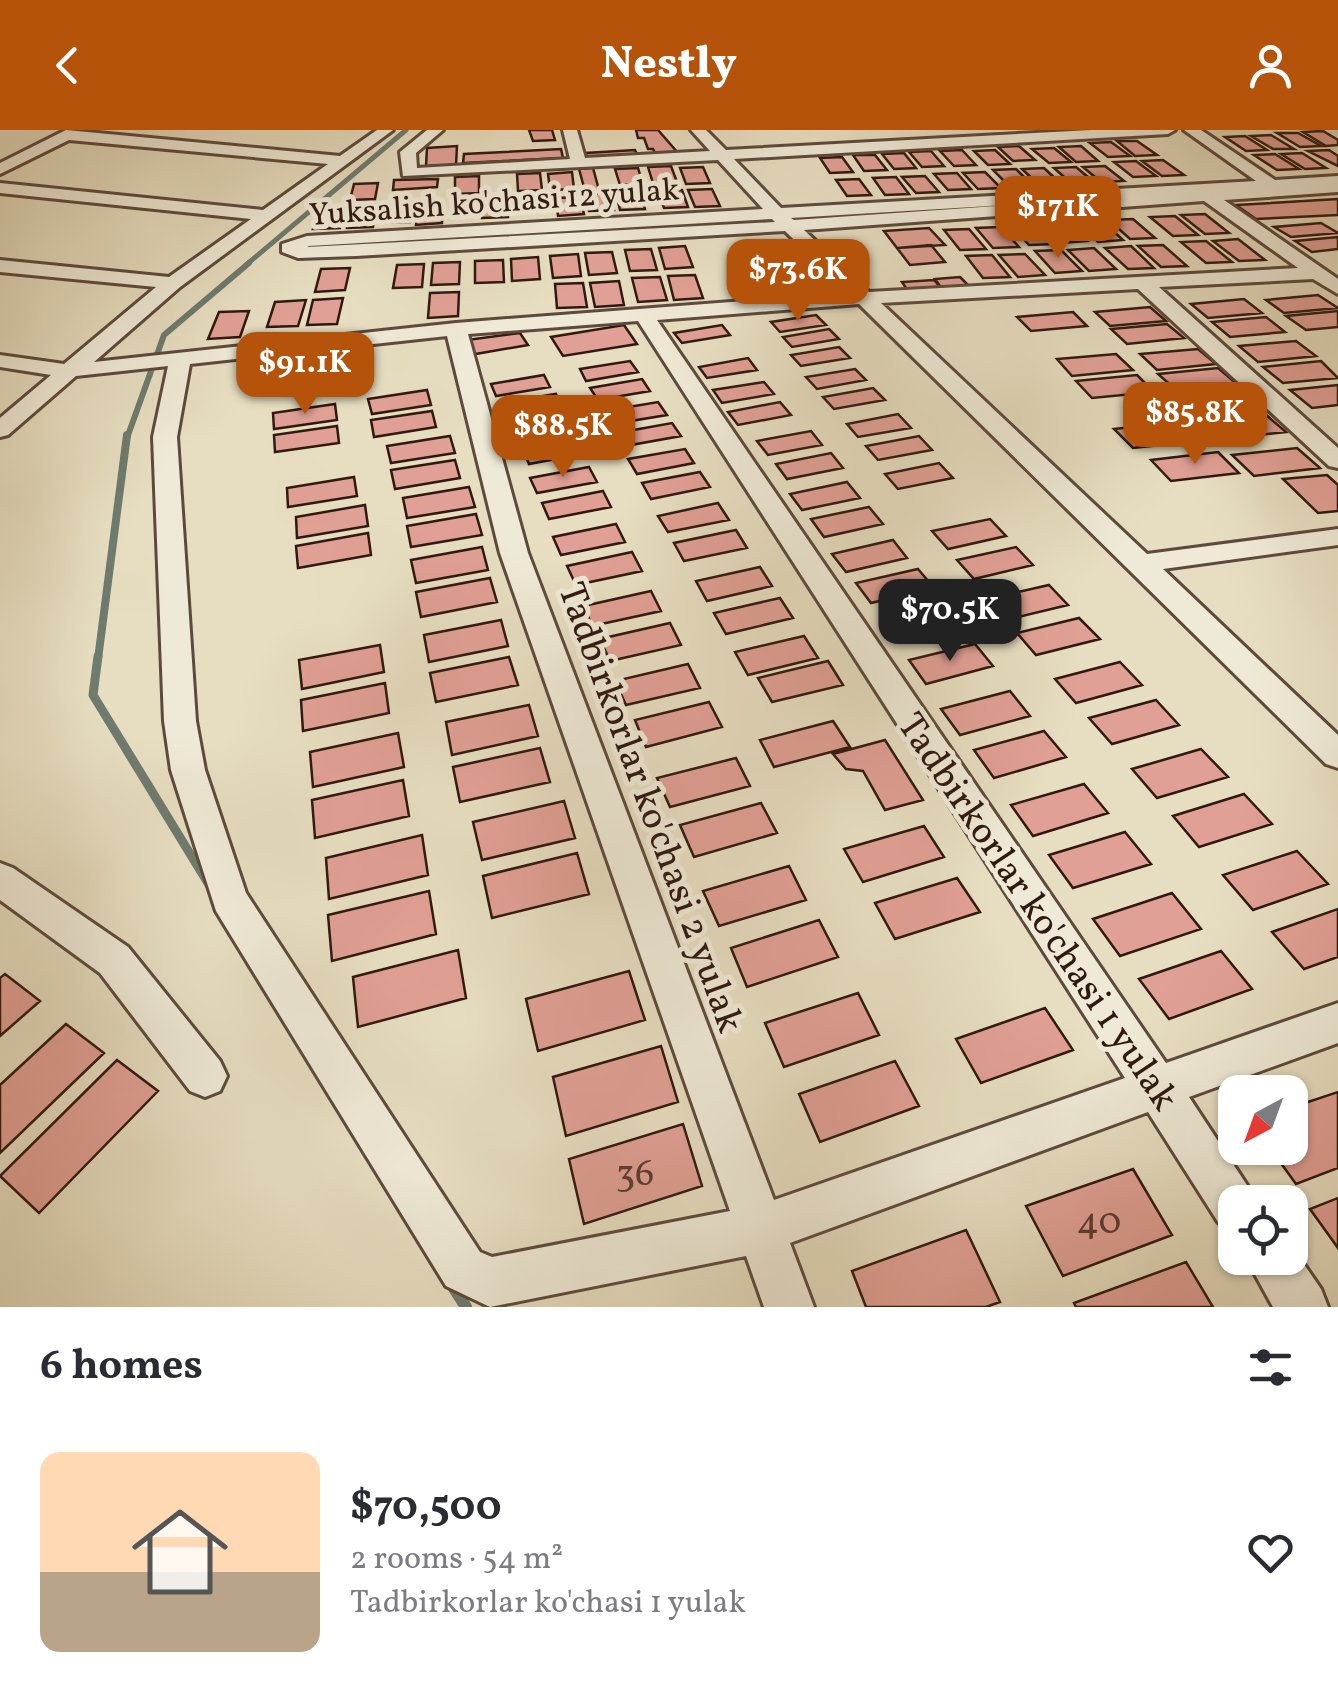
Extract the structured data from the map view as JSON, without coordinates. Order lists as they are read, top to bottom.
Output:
{
  "streets": {
    "street": ["Yuksalish ko'chasi 12 yulak", "Tadbirkorlar ko'chasi 2 yulak", "Tadbirkorlar ko'chasi 1 yulak"]
  },
  "house_numbers": ["36", "40"],
  "north": "bottom left",
  "page": {
    "header": "Nestly",
    "price": [
      "$171K",
      "$73.6K",
      "$91.1K",
      "$85.8K",
      "$88.5K",
      "$70.5K"
    ],
    "heading": "6 homes",
    "list": [
      {
        "name": "$70,500",
        "note": "2 rooms · 54 m² · Tadbirkorlar ko'chasi 1 yulak"
      }
    ]
  }
}
